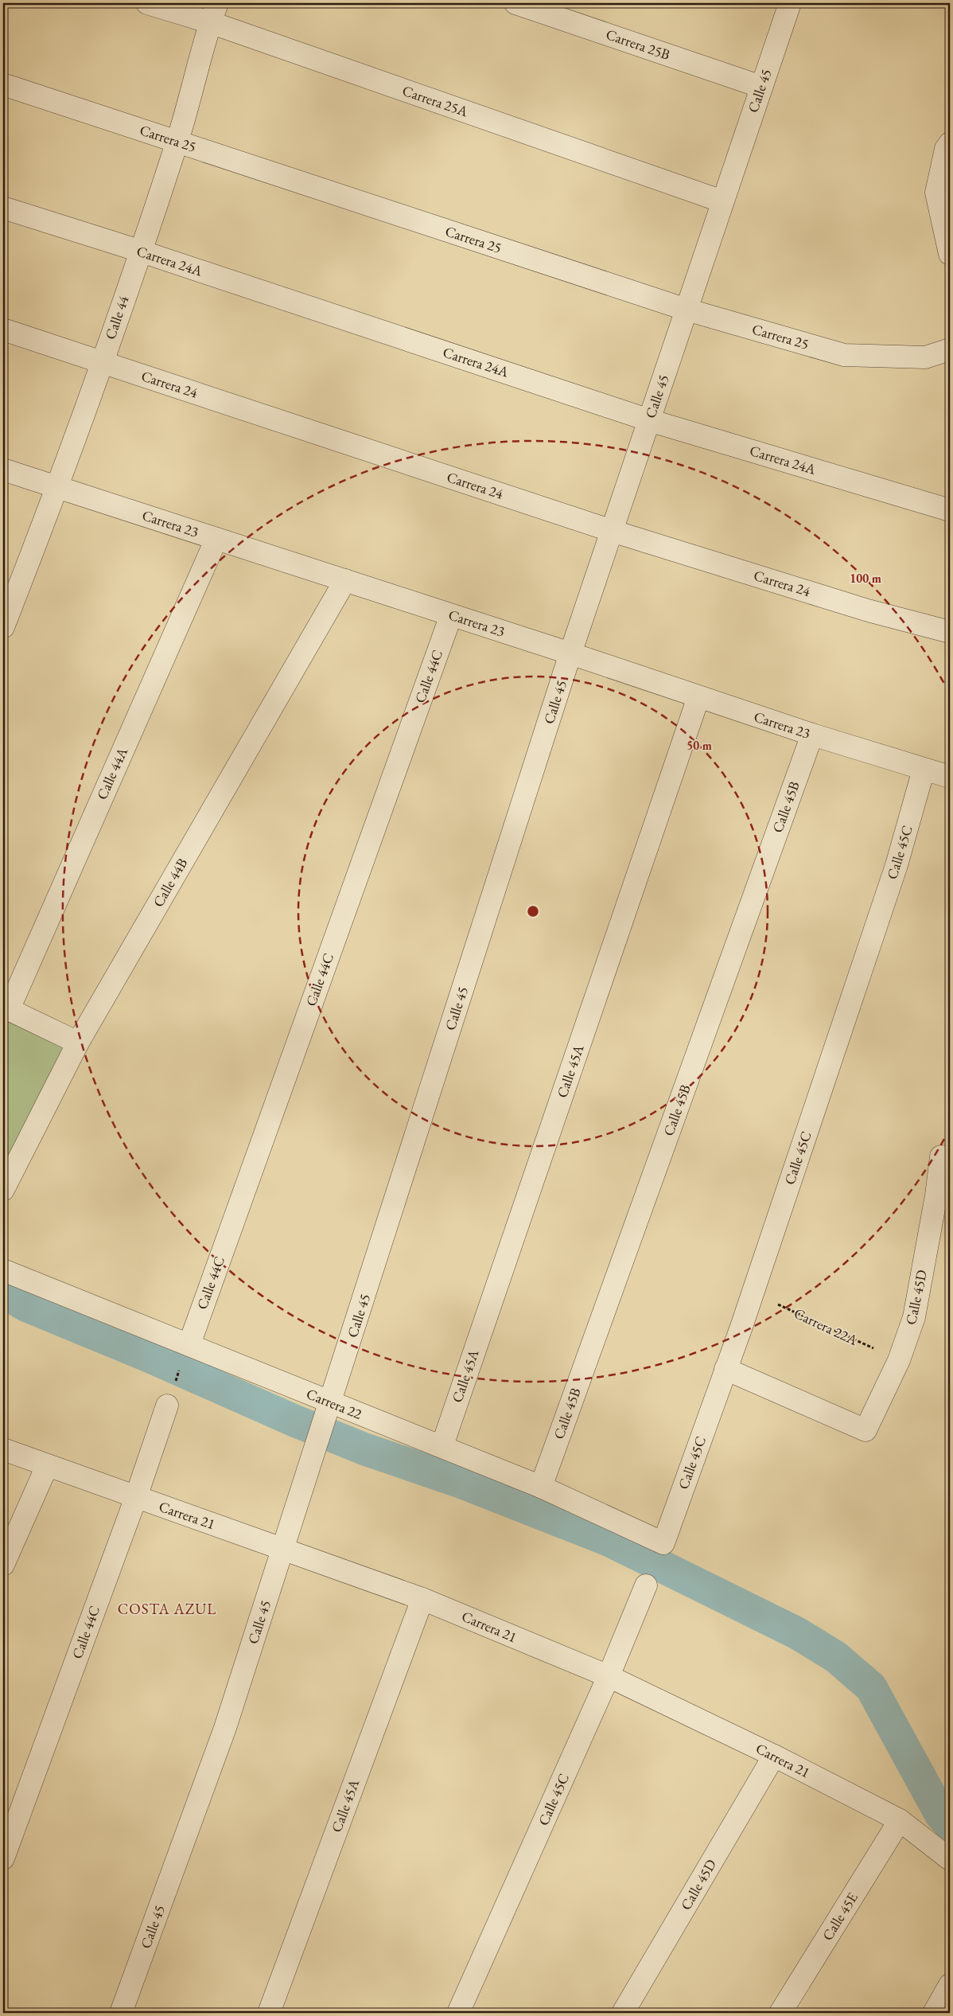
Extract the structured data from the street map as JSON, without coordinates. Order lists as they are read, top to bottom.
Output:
{
  "streets": {
    "street": [
      "Carrera 25B",
      "Calle 45",
      "Carrera 25A",
      "Carrera 25",
      "Carrera 24A",
      "Calle 44",
      "Carrera 24",
      "Carrera 23",
      "Calle 44C",
      "Calle 44A",
      "Calle 45B",
      "Calle 45C",
      "Calle 44B",
      "Calle 45A",
      "Calle 45D",
      "Carrera 22",
      "Carrera 21",
      "Calle 45E"
    ],
    "path": ["Carrera 22A"]
  },
  "crossings": [
    ["Carrera 25B", "Calle 45"],
    ["Calle 45", "Carrera 25A"],
    ["Calle 45", "Carrera 25"],
    ["Calle 45", "Carrera 24A"],
    ["Calle 45", "Carrera 24"],
    ["Calle 45", "Carrera 23"],
    ["Calle 45", "Carrera 22"],
    ["Calle 45", "Carrera 21"],
    ["Carrera 25A", "Calle 44"],
    ["Carrera 25", "Calle 44"],
    ["Carrera 24A", "Calle 44"],
    ["Calle 44", "Carrera 24"],
    ["Calle 44", "Carrera 23"],
    ["Carrera 23", "Calle 44C"],
    ["Carrera 23", "Calle 44A"],
    ["Carrera 23", "Calle 45B"],
    ["Carrera 23", "Calle 45C"],
    ["Carrera 23", "Calle 44B"],
    ["Carrera 23", "Calle 45A"],
    ["Calle 44C", "Carrera 22"],
    ["Calle 44C", "Carrera 21"],
    ["Calle 45B", "Carrera 22"],
    ["Calle 45C", "Calle 45D"],
    ["Calle 45C", "Carrera 22A"],
    ["Calle 45C", "Carrera 22"],
    ["Calle 45C", "Carrera 21"],
    ["Calle 45A", "Carrera 22"],
    ["Calle 45A", "Carrera 21"],
    ["Calle 45D", "Carrera 22A"],
    ["Calle 45D", "Carrera 21"],
    ["Carrera 21", "Calle 45E"]
  ],
  "districts": ["COSTA AZUL"],
  "rings": ["100 m", "50 m"]
}
